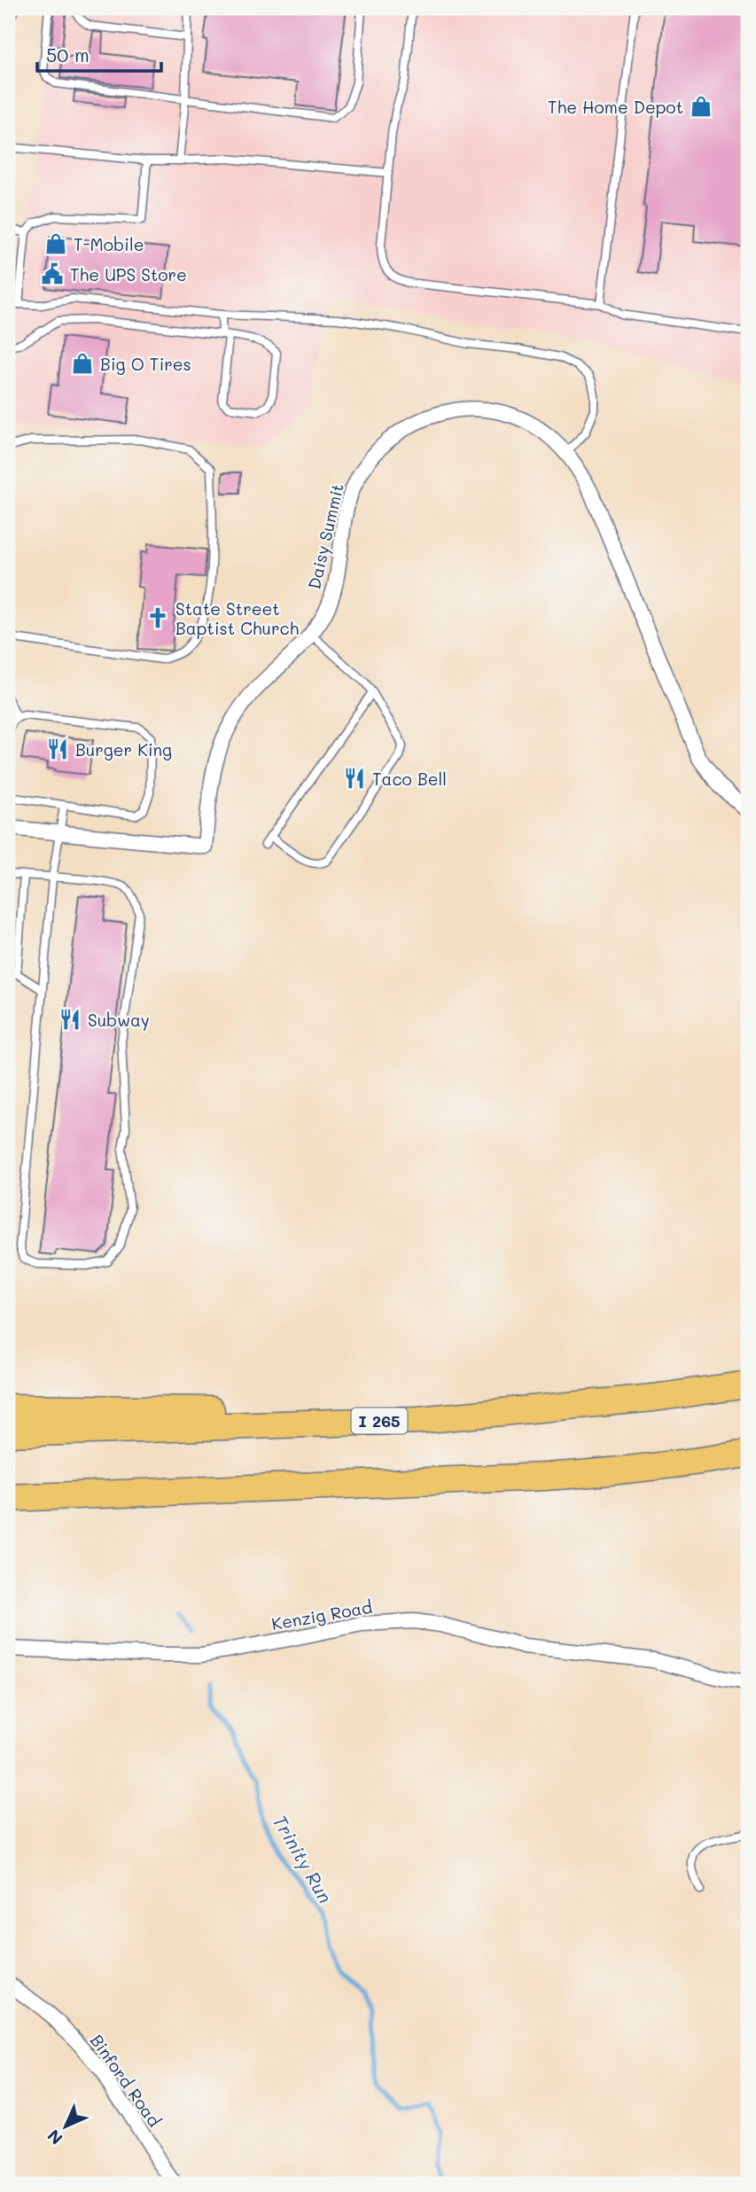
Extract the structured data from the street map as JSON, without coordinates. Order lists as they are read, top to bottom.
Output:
{
  "streets": {
    "highway": ["I 265"],
    "street": ["Daisy Summit", "Kenzig Road", "Binford Road"]
  },
  "water": ["Trinity Run"],
  "places": {
    "shop": ["The Home Depot", "T-Mobile", "Big O Tires"],
    "public building": ["The UPS Store"],
    "church": ["State Street Baptist Church"],
    "restaurant": ["Burger King", "Taco Bell", "Subway"]
  },
  "scale_bar": "50 m",
  "north": "bottom left"
}
